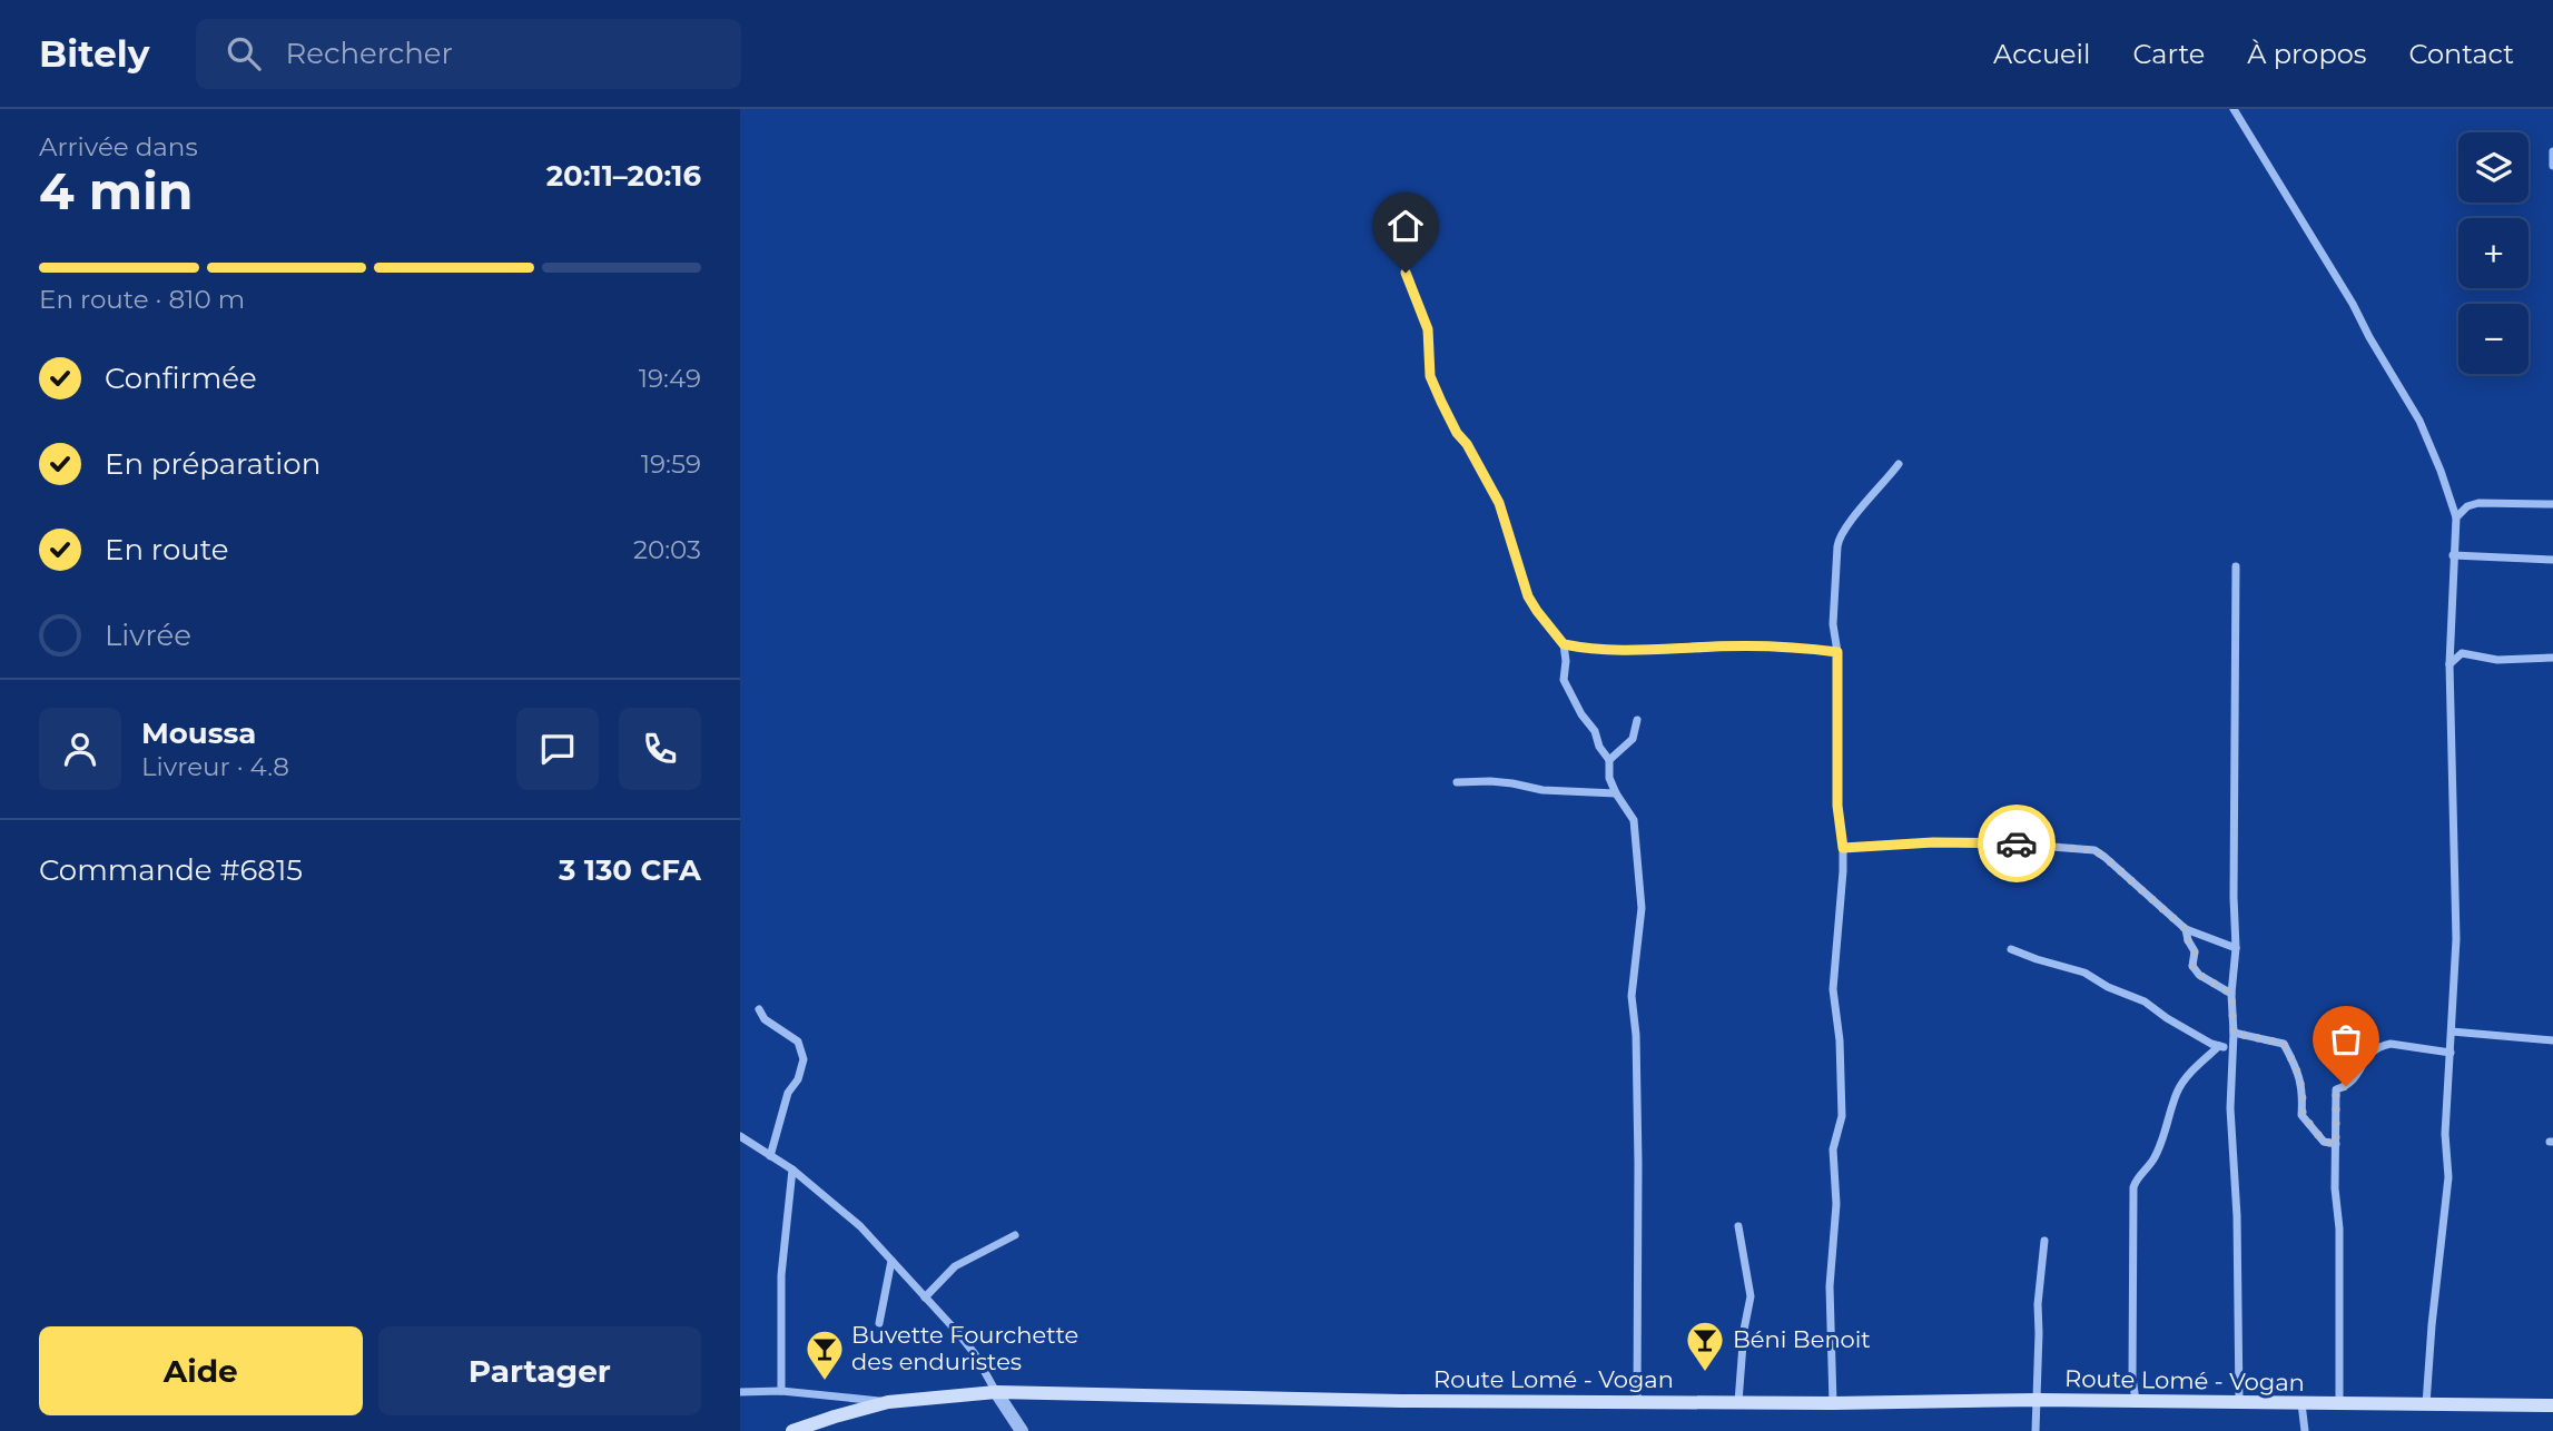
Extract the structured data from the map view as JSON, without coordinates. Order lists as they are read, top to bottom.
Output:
{
  "streets": {
    "main road": ["Route Lomé - Vogan"]
  },
  "places": {
    "bar": ["Béni Benoit", "Buvette Fourchette des enduristes"]
  },
  "page": {
    "header": "Bitely",
    "search": "Rechercher",
    "nav": [
      "Accueil",
      "Carte",
      "À propos",
      "Contact"
    ],
    "heading": ["4 min", "Arrivée dans", "20:11–20:16"],
    "panel": [
      "Moussa",
      "Livreur · 4.8",
      "Commande #6815",
      "3 130 CFA"
    ],
    "map_buttons": ["+", "−"],
    "bar": "En route · 810 m",
    "list": [
      ["Confirmée", "19:49"],
      ["En préparation", "19:59"],
      ["En route", "20:03"],
      "Livrée"
    ],
    "buttons": ["Aide", "Partager"]
  }
}
